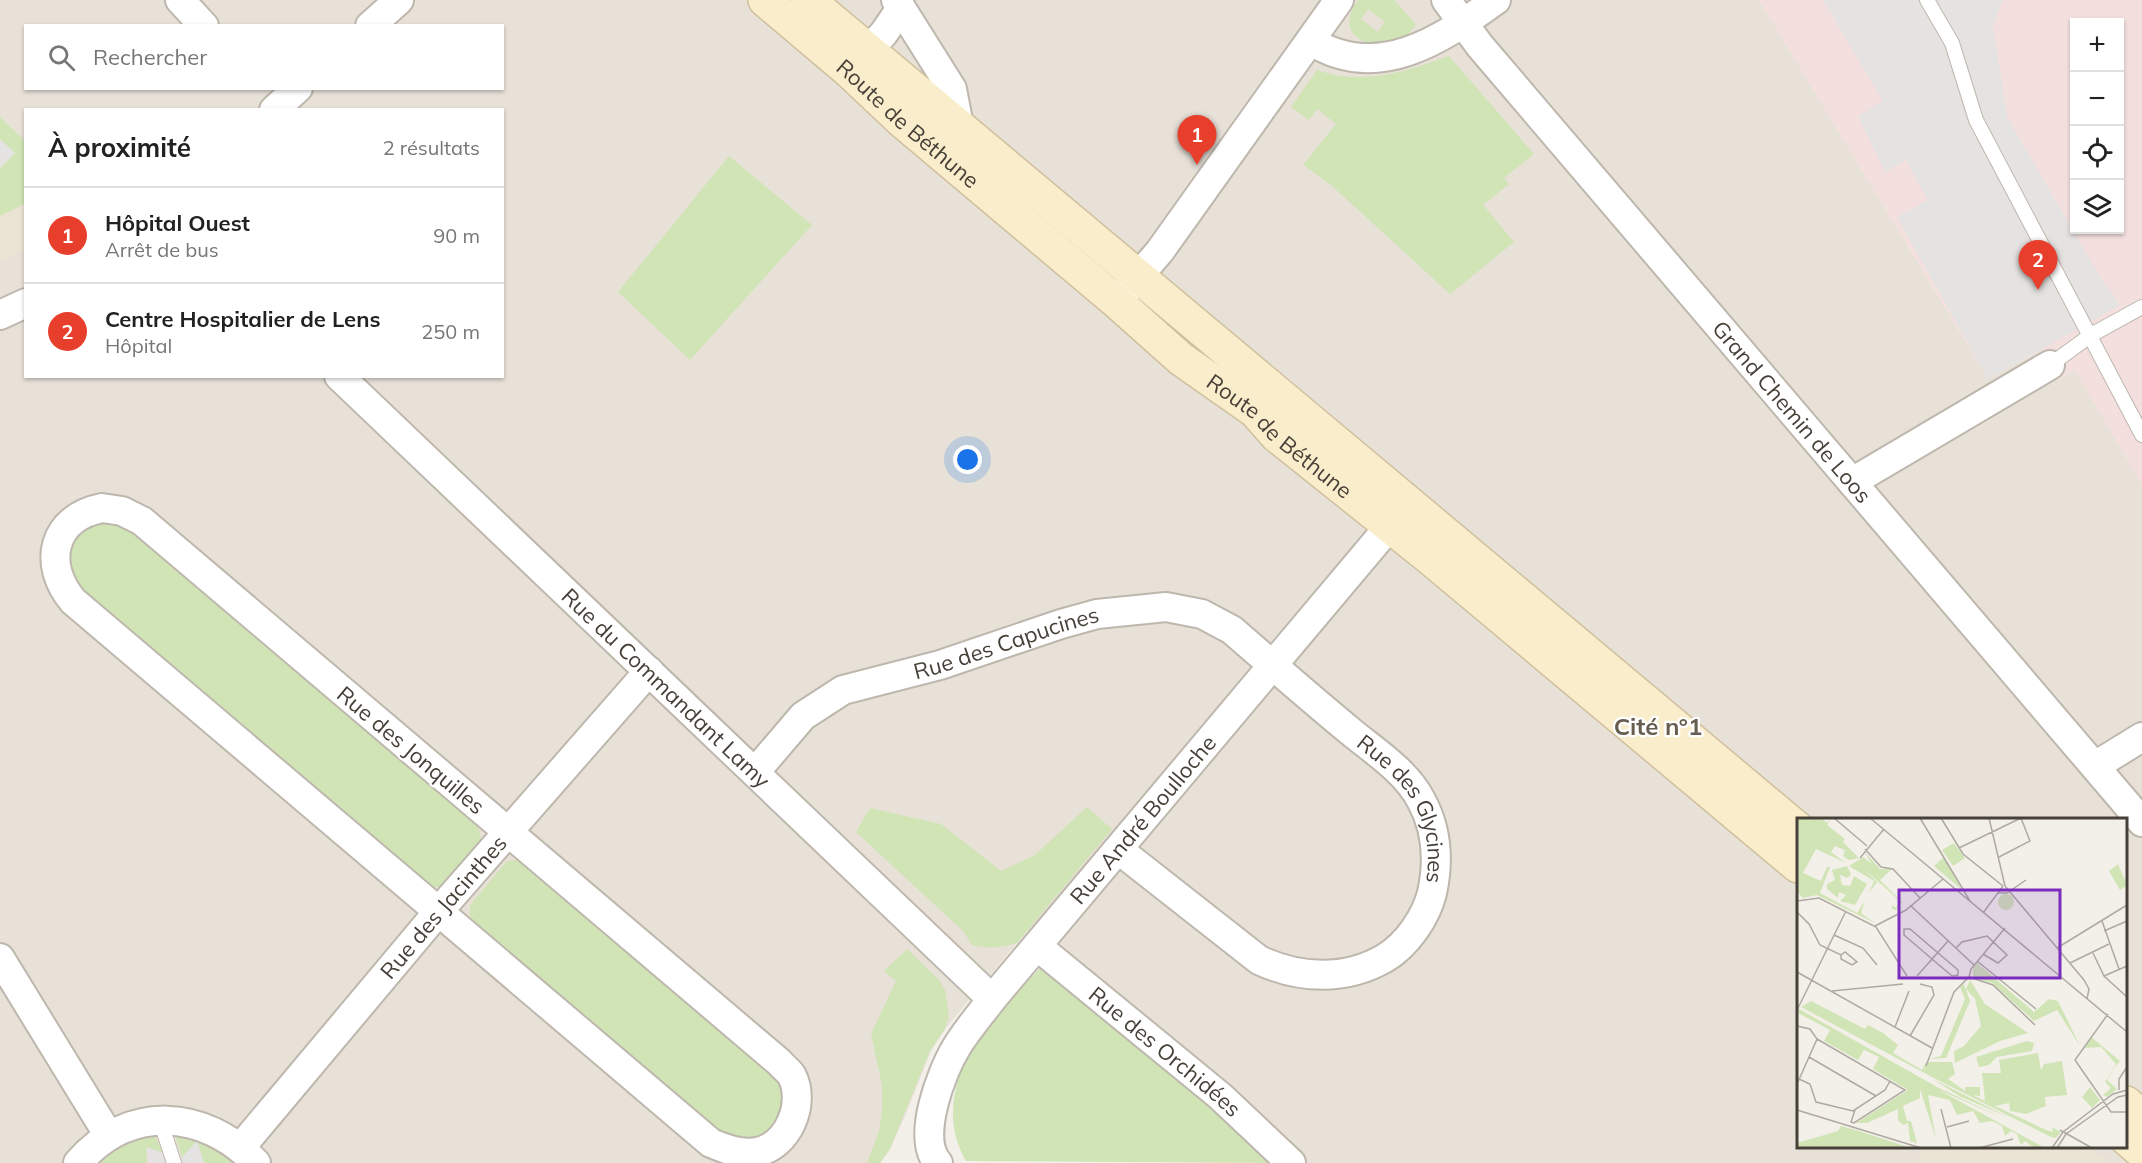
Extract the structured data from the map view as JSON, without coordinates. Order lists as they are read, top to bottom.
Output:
{
  "streets": {
    "main road": ["Route de Béthune"],
    "street": [
      "Grand Chemin de Loos",
      "Rue des Capucines",
      "Rue du Commandant Lamy",
      "Rue des Jonquilles",
      "Rue des Glycines",
      "Rue André Boulloche",
      "Rue des Jacinthes",
      "Rue des Orchidées"
    ]
  },
  "crossings": [
    ["Route de Béthune", "Rue André Boulloche"],
    ["Rue des Capucines", "Rue du Commandant Lamy"],
    ["Rue des Capucines", "Rue des Glycines"],
    ["Rue des Capucines", "Rue André Boulloche"],
    ["Rue du Commandant Lamy", "Rue André Boulloche"],
    ["Rue du Commandant Lamy", "Rue des Jacinthes"],
    ["Rue des Jonquilles", "Rue des Jacinthes"],
    ["Rue des Glycines", "Rue André Boulloche"],
    ["Rue André Boulloche", "Rue des Orchidées"]
  ],
  "districts": ["Cité n°1"],
  "page": {
    "map_buttons": ["+", "−"],
    "search": "Rechercher",
    "heading": ["À proximité", "2 résultats"],
    "pins": ["1", "2"],
    "list": [
      {
        "mark": "1",
        "name": "Hôpital Ouest",
        "note": "Arrêt de bus",
        "value": "90 m"
      },
      {
        "mark": "2",
        "name": "Centre Hospitalier de Lens",
        "note": "Hôpital",
        "value": "250 m"
      }
    ]
  }
}
